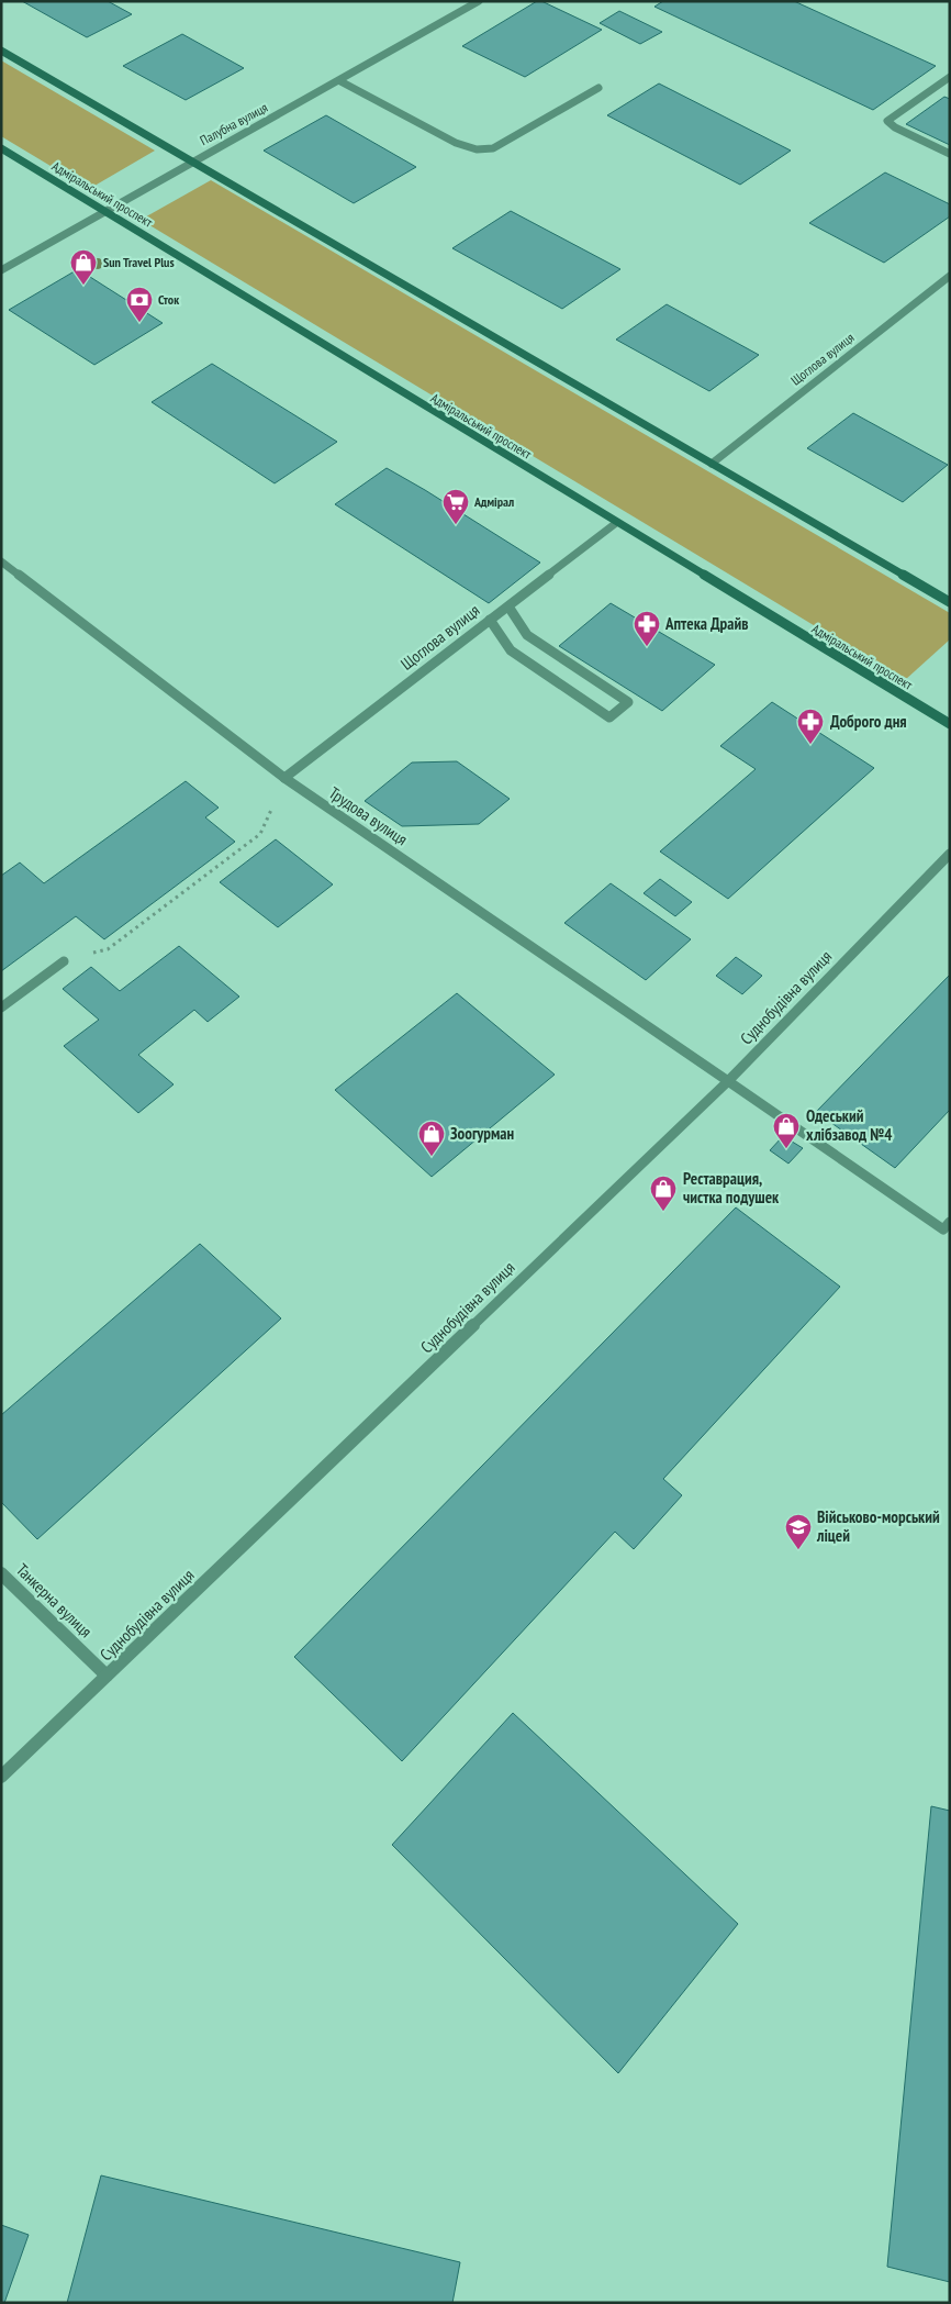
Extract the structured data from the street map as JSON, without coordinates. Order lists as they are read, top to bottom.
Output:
{
  "streets": {
    "main road": ["Адміральський проспект"],
    "street": [
      "Палубна вулиця",
      "Щоглова вулиця",
      "Трудова вулиця",
      "Суднобудівна вулиця",
      "Танкерна вулиця"
    ]
  },
  "crossings": [
    ["Палубна вулиця", "Адміральський проспект"],
    ["Адміральський проспект", "Щоглова вулиця"],
    ["Щоглова вулиця", "Трудова вулиця"],
    ["Трудова вулиця", "Суднобудівна вулиця"],
    ["Суднобудівна вулиця", "Танкерна вулиця"]
  ],
  "places": {
    "shop": [
      "Sun Travel Plus",
      "Одеський хлібзавод №4",
      "Зоогурман",
      "Реставрация, чистка подушек"
    ],
    "bank": ["Сток"],
    "supermarket": ["Адмірал"],
    "pharmacy": ["Аптека Драйв", "Доброго дня"],
    "school or university": ["Військово-морський ліцей"]
  }
}
